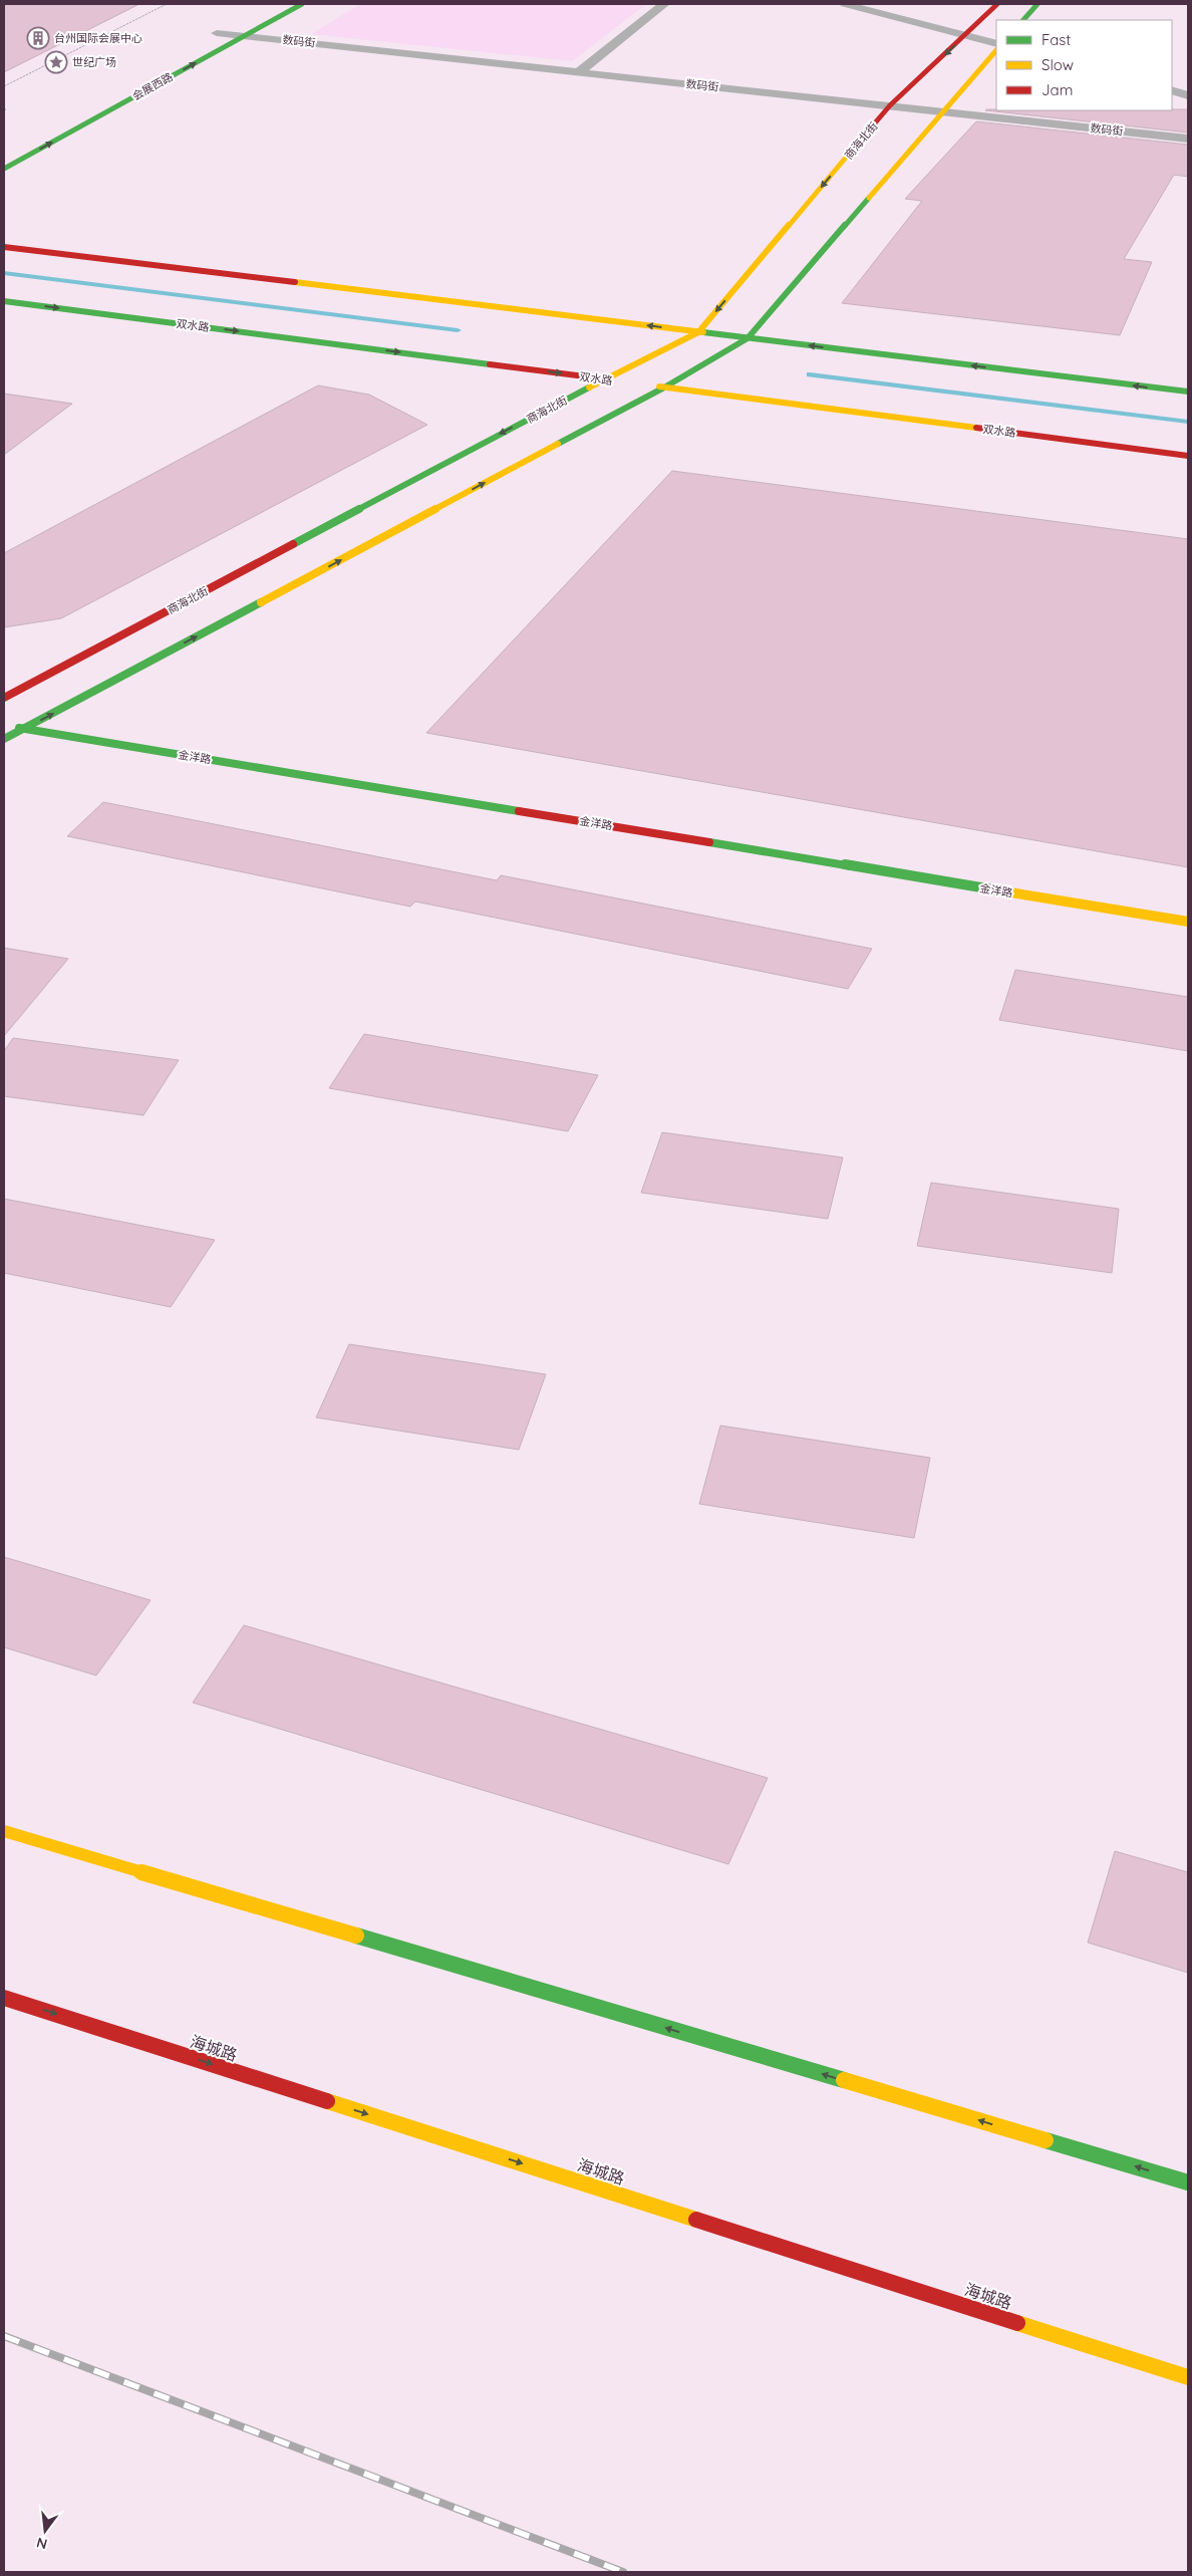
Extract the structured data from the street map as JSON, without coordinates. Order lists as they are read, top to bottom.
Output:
{
  "streets": {
    "main road": [
      "会展西路",
      "商海北街",
      "双水路",
      "金洋路",
      "海城路"
    ],
    "street": ["数码街"]
  },
  "crossings": [
    ["数码街", "会展西路"],
    ["数码街", "商海北街"],
    ["商海北街", "双水路"]
  ],
  "one_way": ["会展西路", "海城路"],
  "places": {
    "building": ["台州国际会展中心"],
    "place": ["世纪广场"]
  },
  "legend": ["Fast", "Slow", "Jam"],
  "north": "bottom"
}
